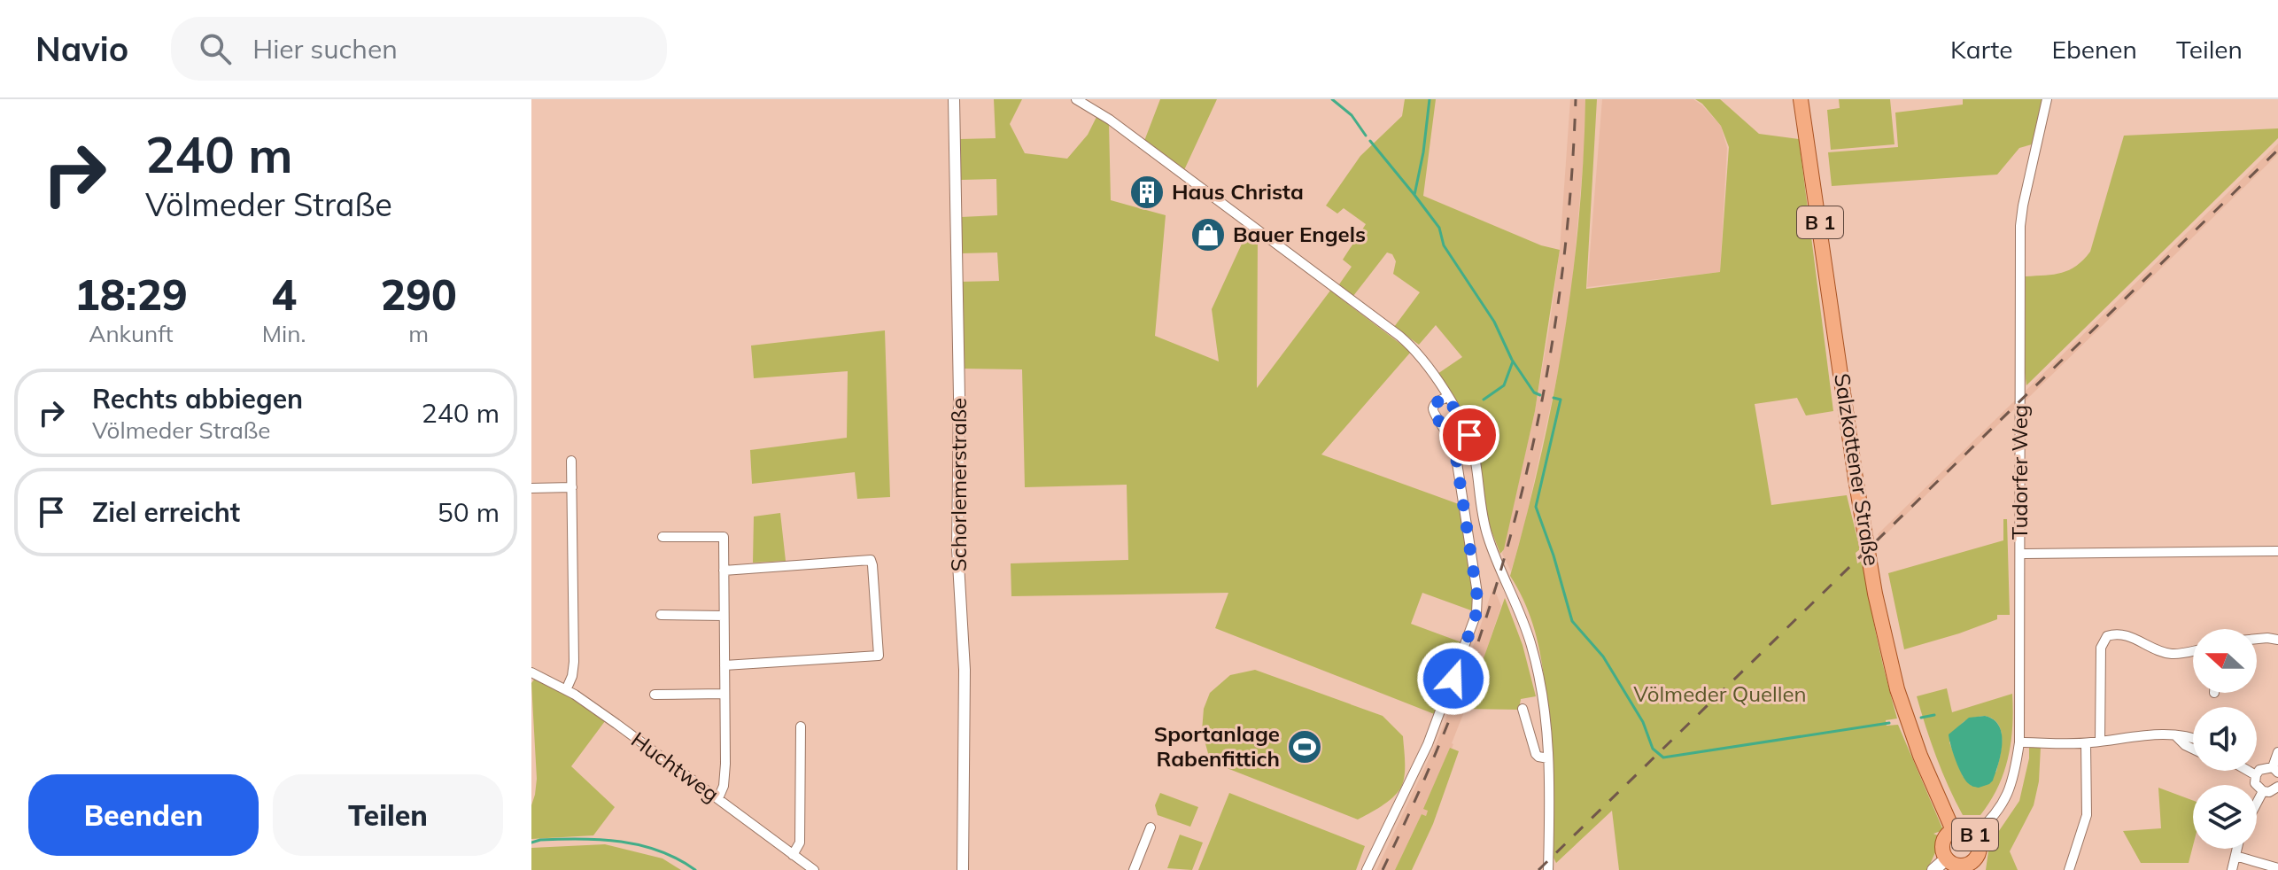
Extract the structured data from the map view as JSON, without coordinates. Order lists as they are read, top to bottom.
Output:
{
  "streets": {
    "main road": ["B 1", "Salzkottener Straße"],
    "street": ["Tudorfer Weg", "Schorlemerstraße", "Huchtweg"]
  },
  "crossings": [
    ["B 1", "Salzkottener Straße"],
    ["B 1", "Tudorfer Weg"],
    ["Salzkottener Straße", "Tudorfer Weg"]
  ],
  "parks": ["Völmeder Quellen"],
  "places": {
    "building": ["Haus Christa"],
    "shop": ["Bauer Engels"],
    "sports": ["Sportanlage Rabenfittich"]
  },
  "north": "left",
  "page": {
    "header": "Navio",
    "search": "Hier suchen",
    "nav": ["Karte", "Ebenen", "Teilen"],
    "turn": ["240 m", "Völmeder Straße"],
    "eta": [
      "18:29",
      "Ankunft",
      "4",
      "Min.",
      "290",
      "m"
    ],
    "list": [
      {
        "name": "Rechts abbiegen",
        "note": "Völmeder Straße",
        "value": "240 m"
      },
      {
        "name": "Ziel erreicht",
        "value": "50 m"
      }
    ],
    "buttons": ["Beenden", "Teilen"]
  }
}
